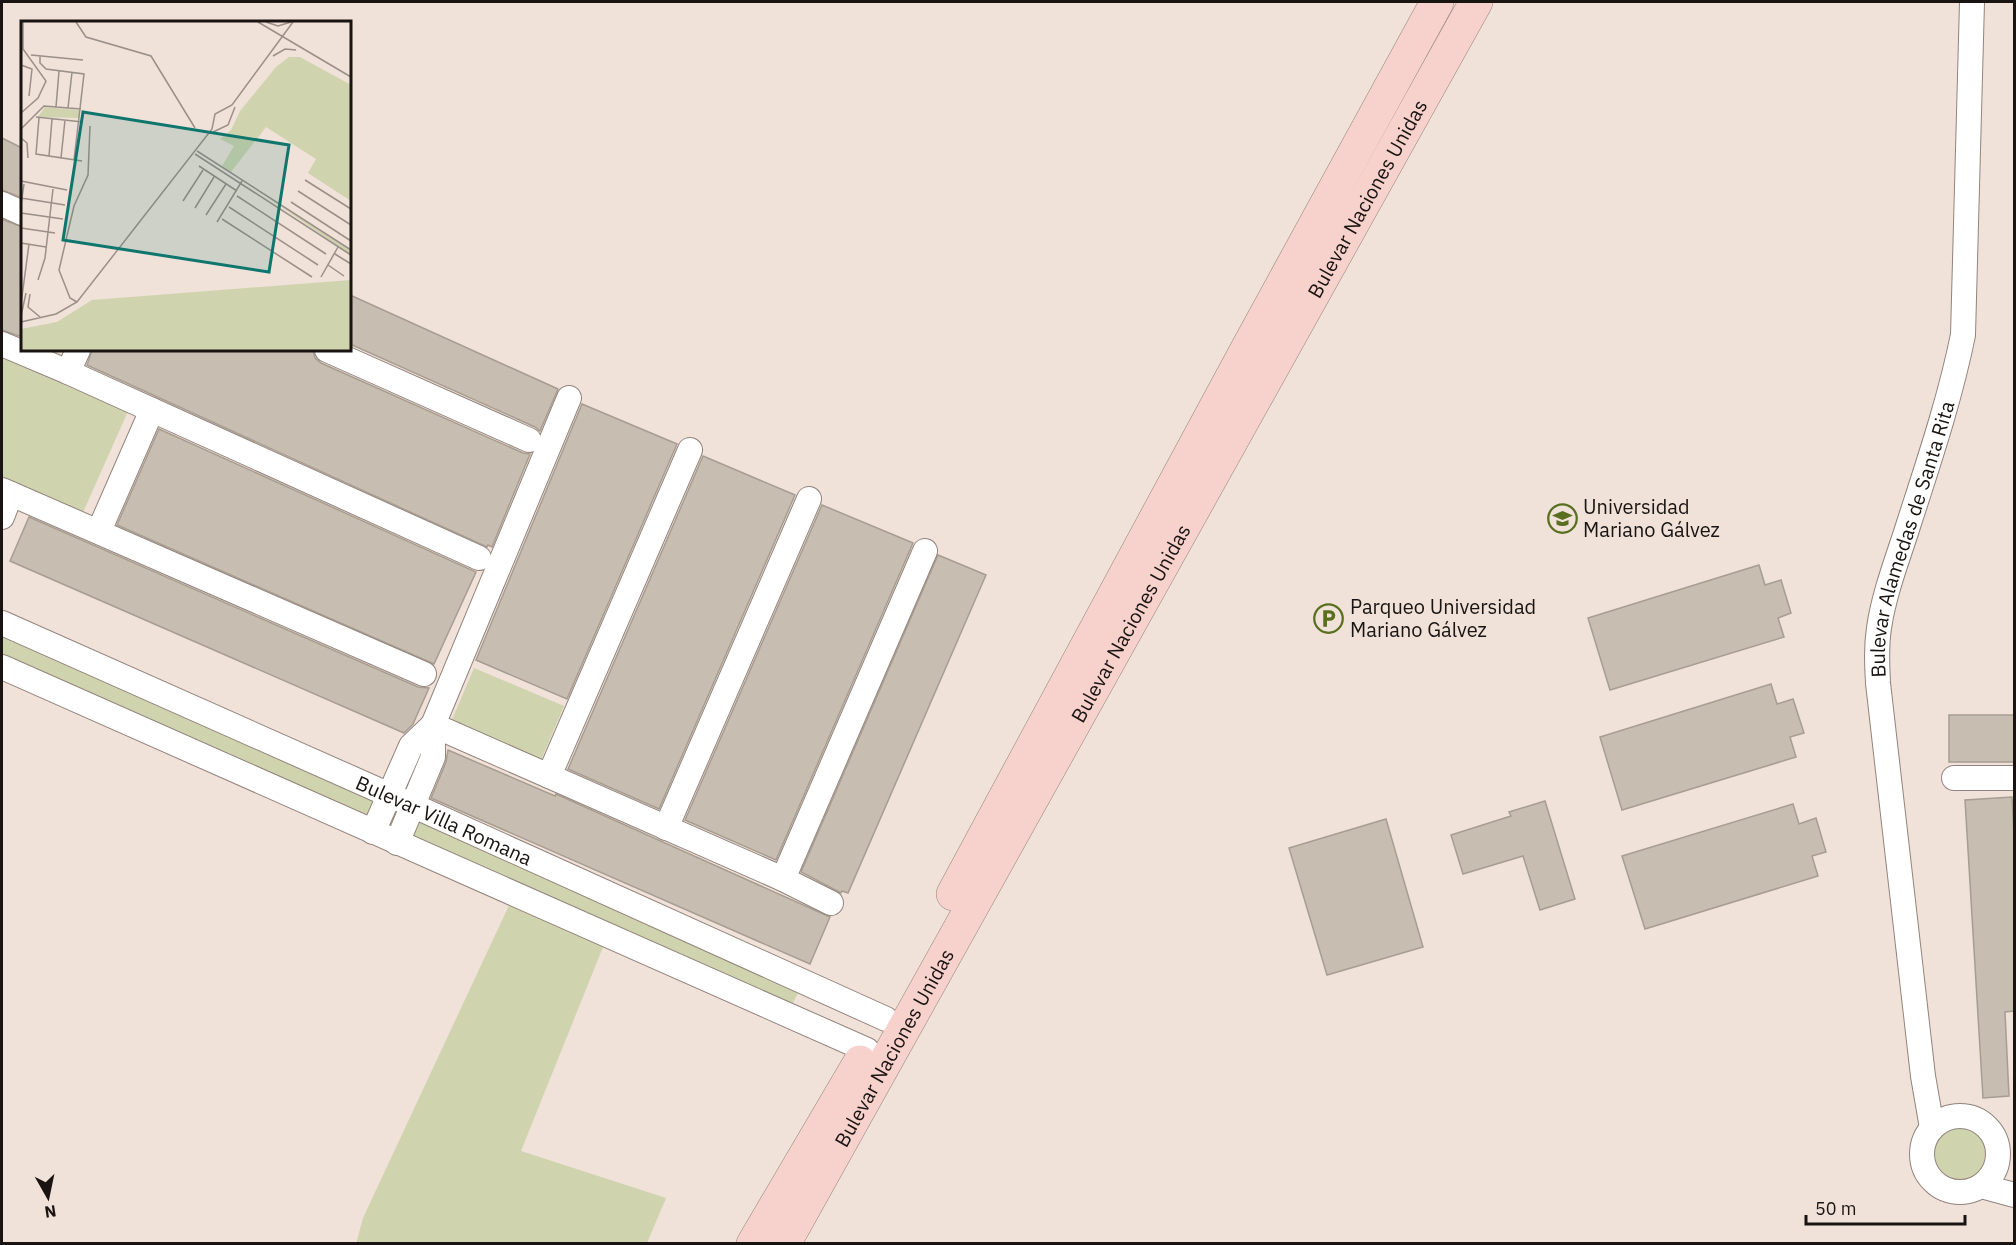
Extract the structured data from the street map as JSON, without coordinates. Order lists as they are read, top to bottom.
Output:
{
  "streets": {
    "main road": ["Bulevar Naciones Unidas"],
    "street": ["Bulevar Alamedas de Santa Rita", "Bulevar Villa Romana"]
  },
  "crossings": [
    ["Bulevar Naciones Unidas", "Bulevar Villa Romana"]
  ],
  "places": {
    "school or university": ["Universidad Mariano Gálvez"],
    "parking": ["Parqueo Universidad Mariano Gálvez"]
  },
  "scale_bar": "50 m",
  "north": "bottom"
}
